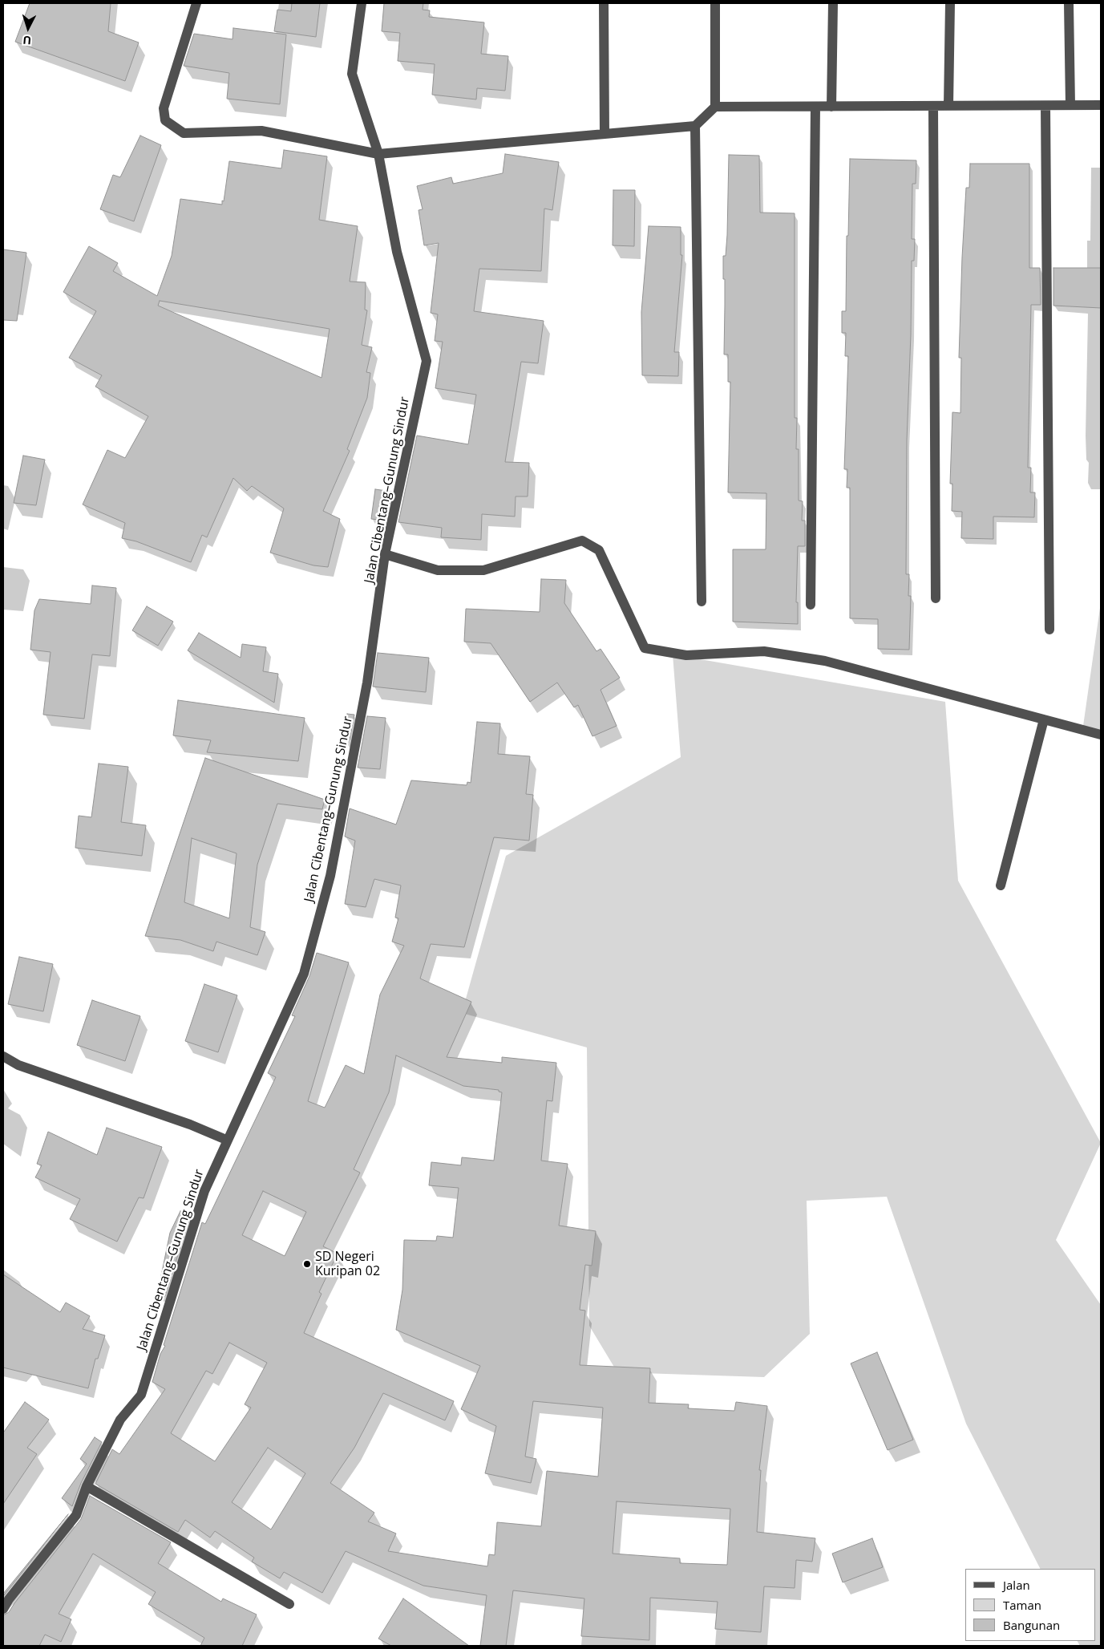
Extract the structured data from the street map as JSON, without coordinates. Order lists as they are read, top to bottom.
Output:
{
  "streets": {
    "street": ["Jalan Cibentang–Gunung Sindur"]
  },
  "places": ["SD Negeri Kuripan 02"],
  "legend": ["Jalan", "Taman", "Bangunan"],
  "north": "bottom"
}
